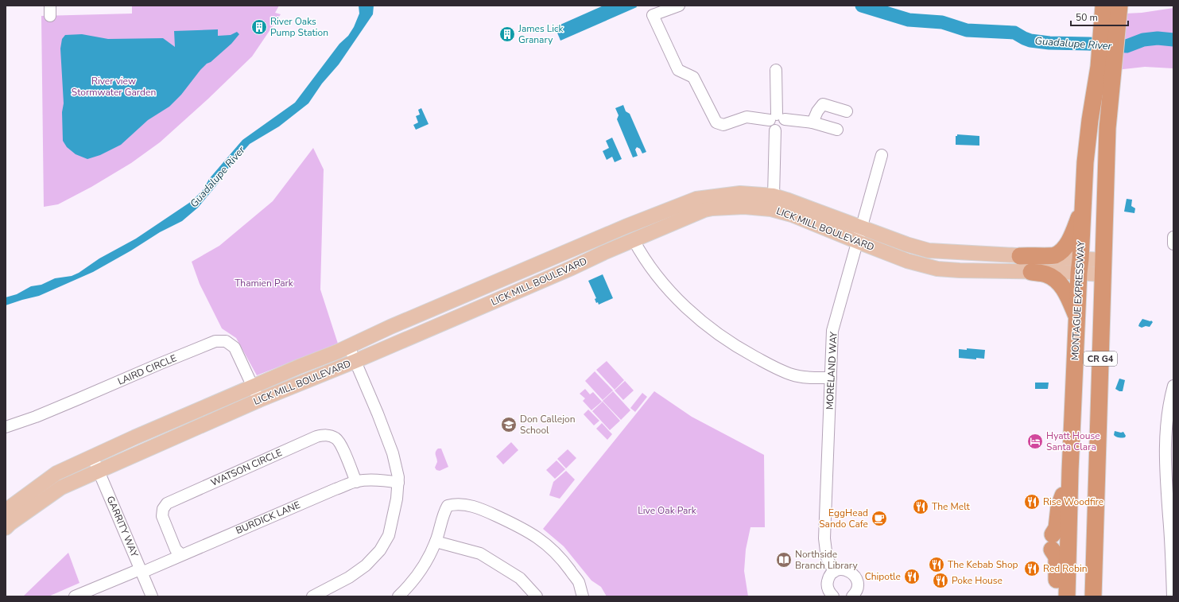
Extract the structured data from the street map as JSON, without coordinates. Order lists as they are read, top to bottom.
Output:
{
  "streets": {
    "highway": ["MONTAGUE EXPRESSWAY", "CR G4"],
    "main road": ["LICK MILL BOULEVARD"],
    "street": [
      "LAIRD CIRCLE",
      "MORELAND WAY",
      "WATSON CIRCLE",
      "BURDICK LANE",
      "GARRITY WAY"
    ]
  },
  "crossings": [
    ["LICK MILL BOULEVARD", "MONTAGUE EXPRESSWAY"],
    ["LICK MILL BOULEVARD", "LAIRD CIRCLE"],
    ["LICK MILL BOULEVARD", "MORELAND WAY"],
    ["LICK MILL BOULEVARD", "GARRITY WAY"],
    ["WATSON CIRCLE", "BURDICK LANE"],
    ["BURDICK LANE", "GARRITY WAY"]
  ],
  "water": ["Guadalupe River"],
  "parks": ["River view Stormwater Garden", "Thamien Park", "Live Oak Park"],
  "places": {
    "building": ["River Oaks Pump Station", "James Lick Granary"],
    "school or university": ["Don Callejon School"],
    "hotel": ["Hyatt House Santa Clara"],
    "restaurant": [
      "Rise Woodfire",
      "The Melt",
      "The Kebab Shop",
      "Red Robin",
      "Chipotle",
      "Poke House"
    ],
    "cafe": ["EggHead Sando Cafe"],
    "library": ["Northside Branch Library"]
  },
  "scale_bar": "50 m"
}
